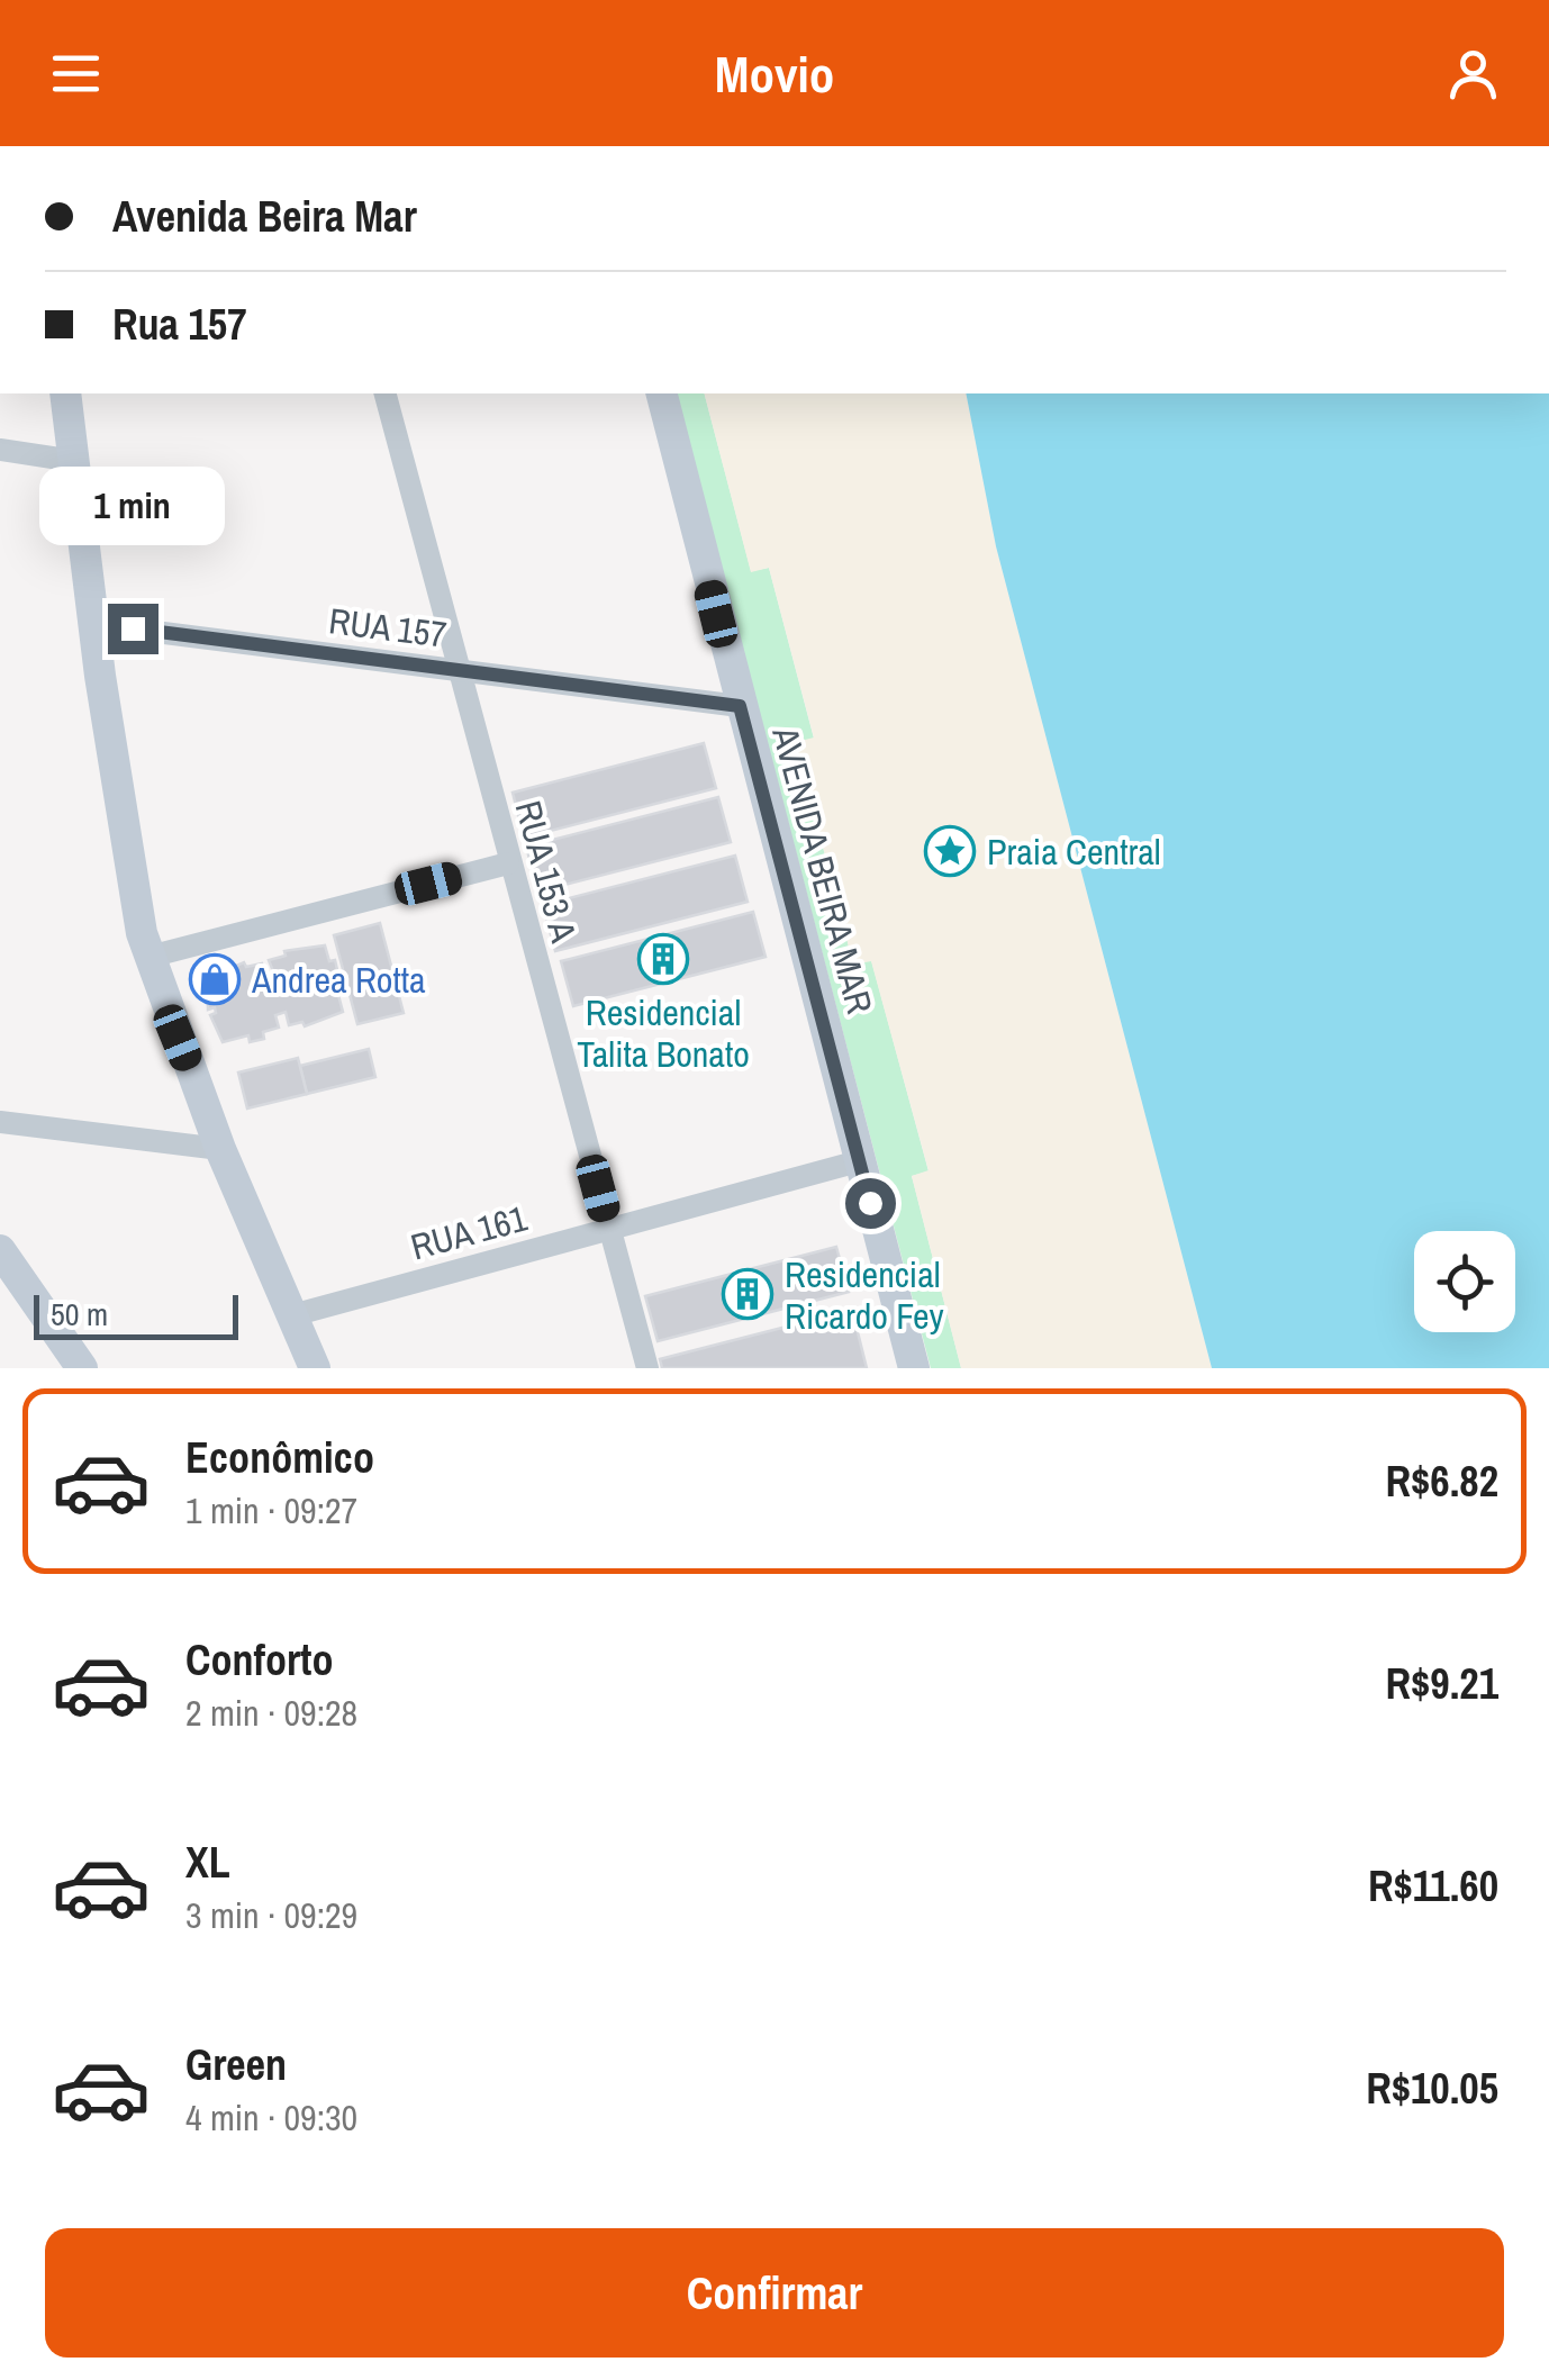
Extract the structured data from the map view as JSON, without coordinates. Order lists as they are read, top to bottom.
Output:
{
  "streets": {
    "main road": ["AVENIDA BEIRA MAR"],
    "street": ["RUA 157", "RUA 153 A", "RUA 161"]
  },
  "crossings": [
    ["RUA 157", "AVENIDA BEIRA MAR"],
    ["RUA 157", "RUA 153 A"],
    ["AVENIDA BEIRA MAR", "RUA 161"],
    ["RUA 153 A", "RUA 161"]
  ],
  "places": {
    "place": ["Praia Central"],
    "building": ["Residencial Talita Bonato", "Residencial Ricardo Fey"],
    "shop": ["Andrea Rotta"]
  },
  "scale_bar": "50 m",
  "page": {
    "header": "Movio",
    "banner": ["Avenida Beira Mar", "Rua 157"],
    "bubble": "1 min",
    "scale": "50 m",
    "list": [
      {
        "name": "Econômico",
        "note": "1 min · 09:27",
        "value": "R$6.82"
      },
      {
        "name": "Conforto",
        "note": "2 min · 09:28",
        "value": "R$9.21"
      },
      {
        "name": "XL",
        "note": "3 min · 09:29",
        "value": "R$11.60"
      },
      {
        "name": "Green",
        "note": "4 min · 09:30",
        "value": "R$10.05"
      }
    ],
    "buttons": "Confirmar"
  }
}
